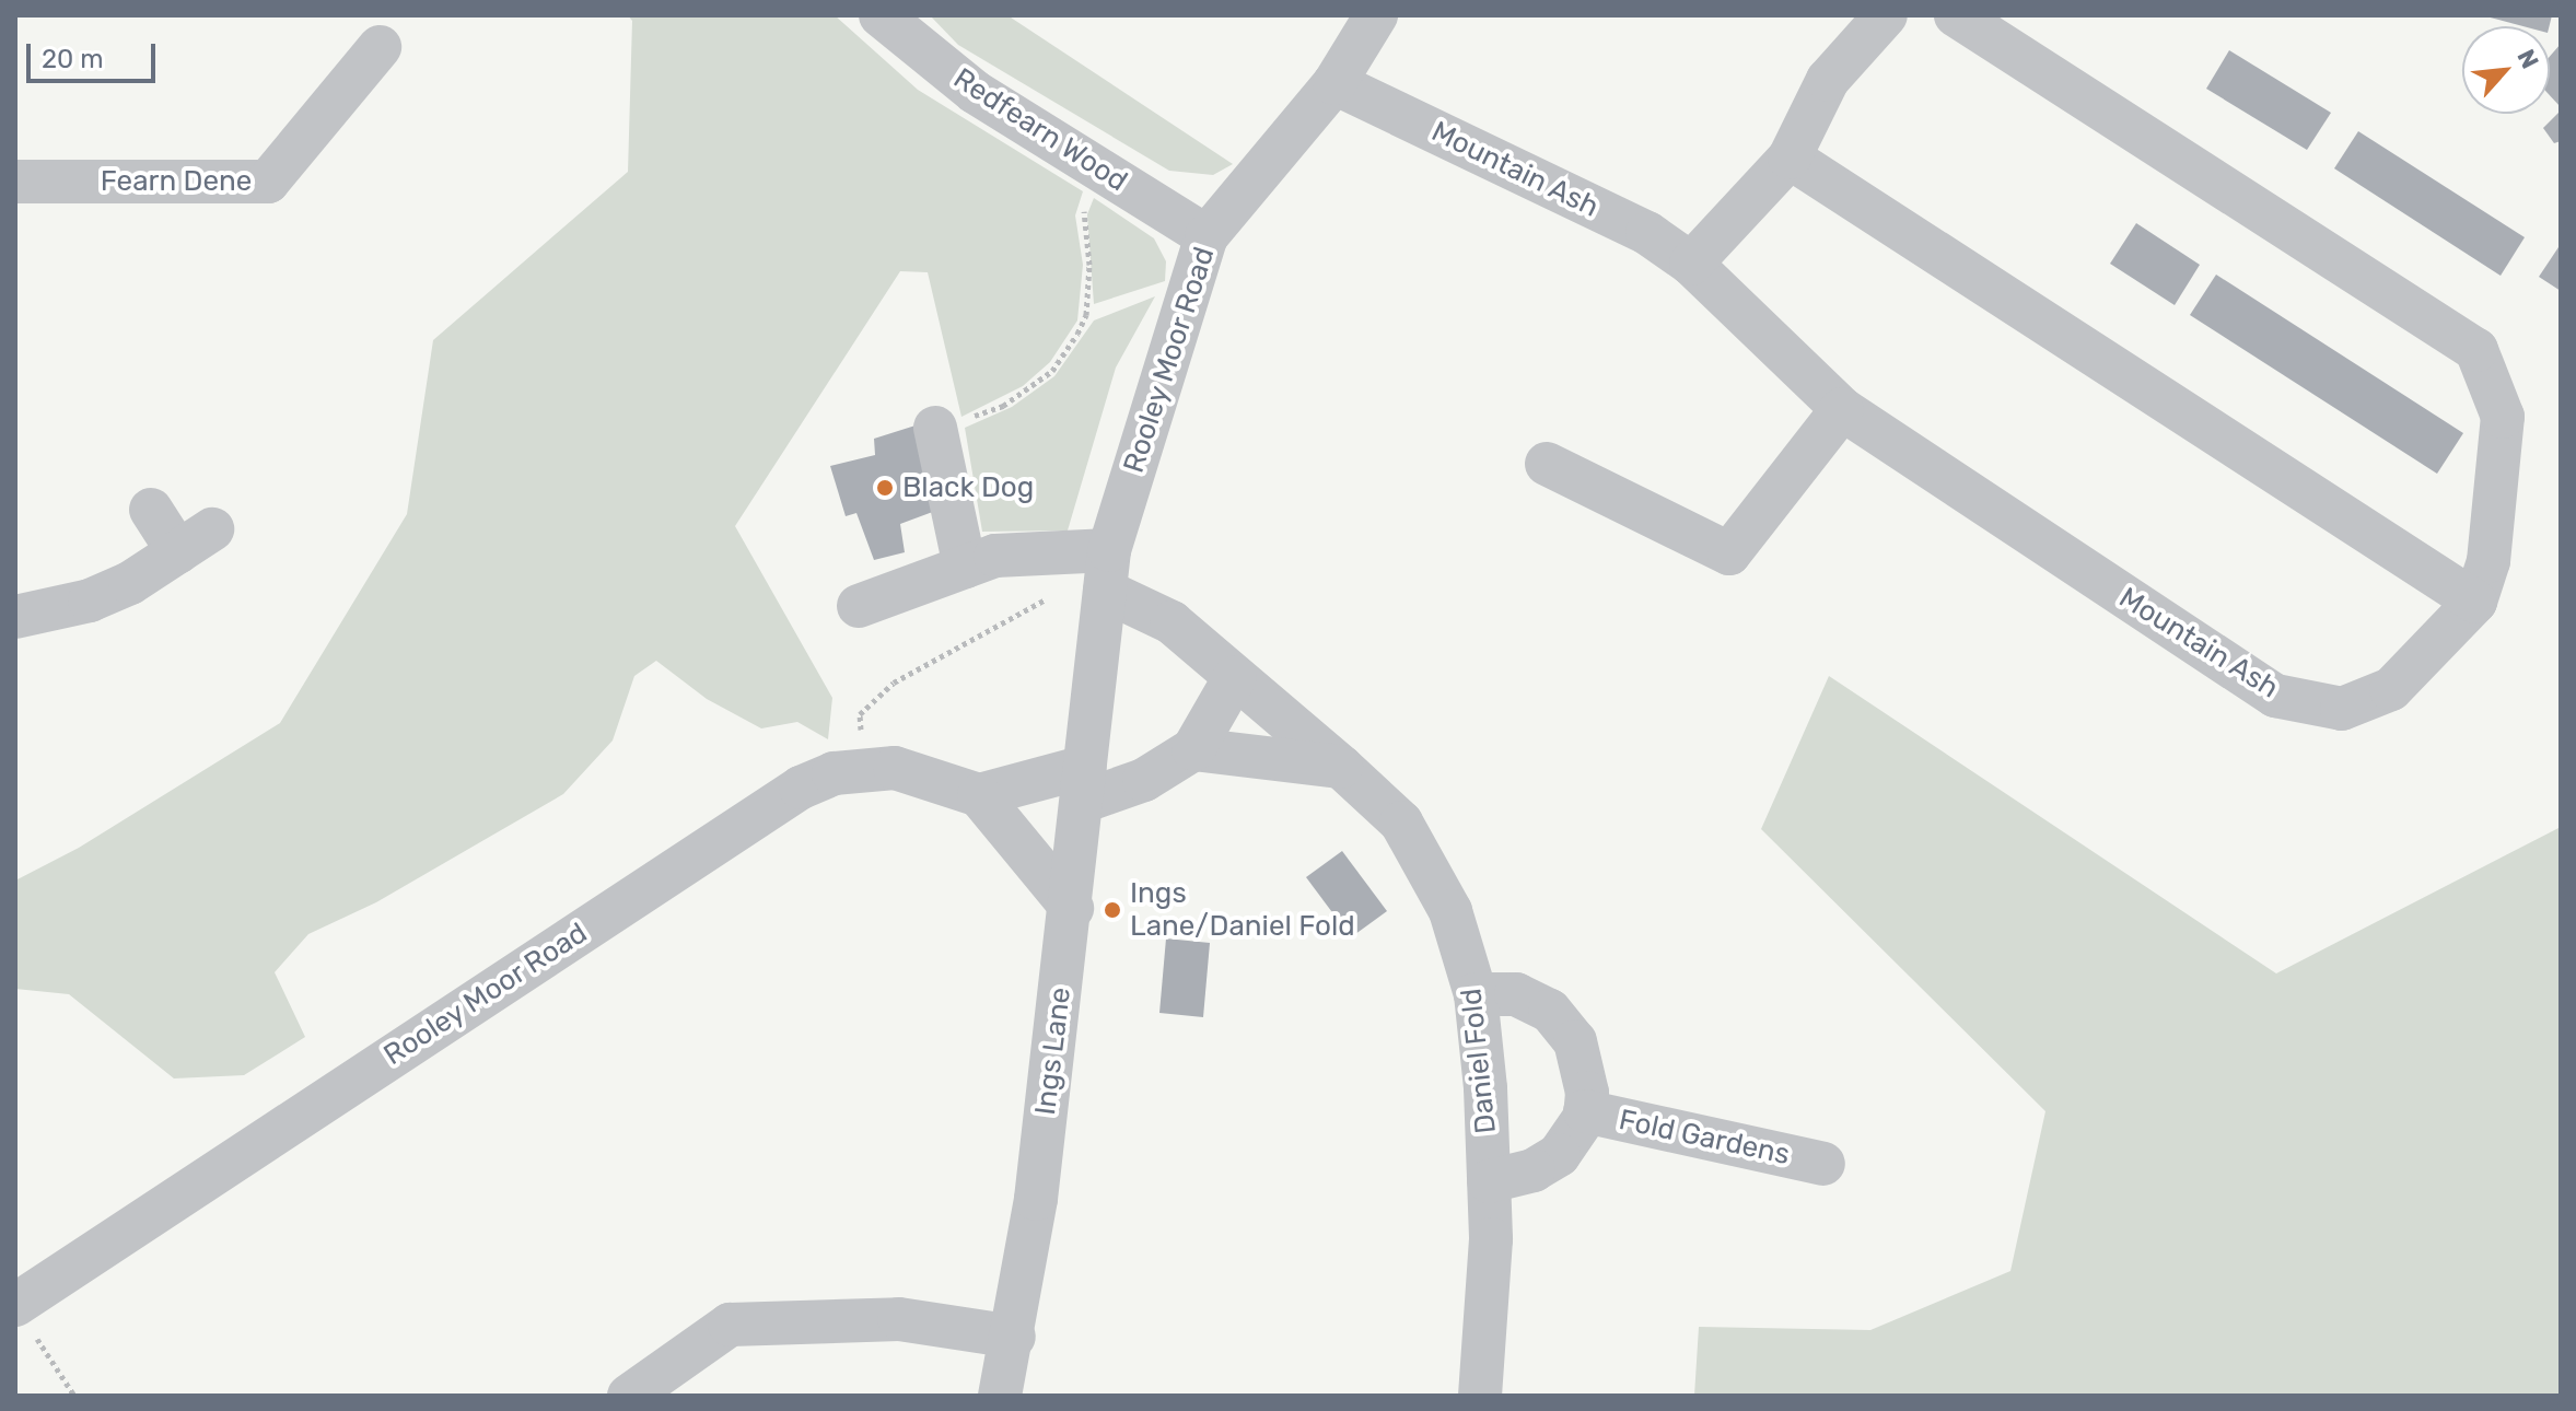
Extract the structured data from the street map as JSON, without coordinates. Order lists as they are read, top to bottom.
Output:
{
  "streets": {
    "street": [
      "Redfearn Wood",
      "Mountain Ash",
      "Fearn Dene",
      "Rooley Moor Road",
      "Ings Lane",
      "Daniel Fold",
      "Fold Gardens"
    ]
  },
  "crossings": [
    ["Redfearn Wood", "Rooley Moor Road"],
    ["Mountain Ash", "Rooley Moor Road"],
    ["Rooley Moor Road", "Ings Lane"],
    ["Rooley Moor Road", "Daniel Fold"],
    ["Daniel Fold", "Fold Gardens"]
  ],
  "places": ["Black Dog", "Ings Lane/Daniel Fold"],
  "scale_bar": "20 m",
  "north": "top right"
}
